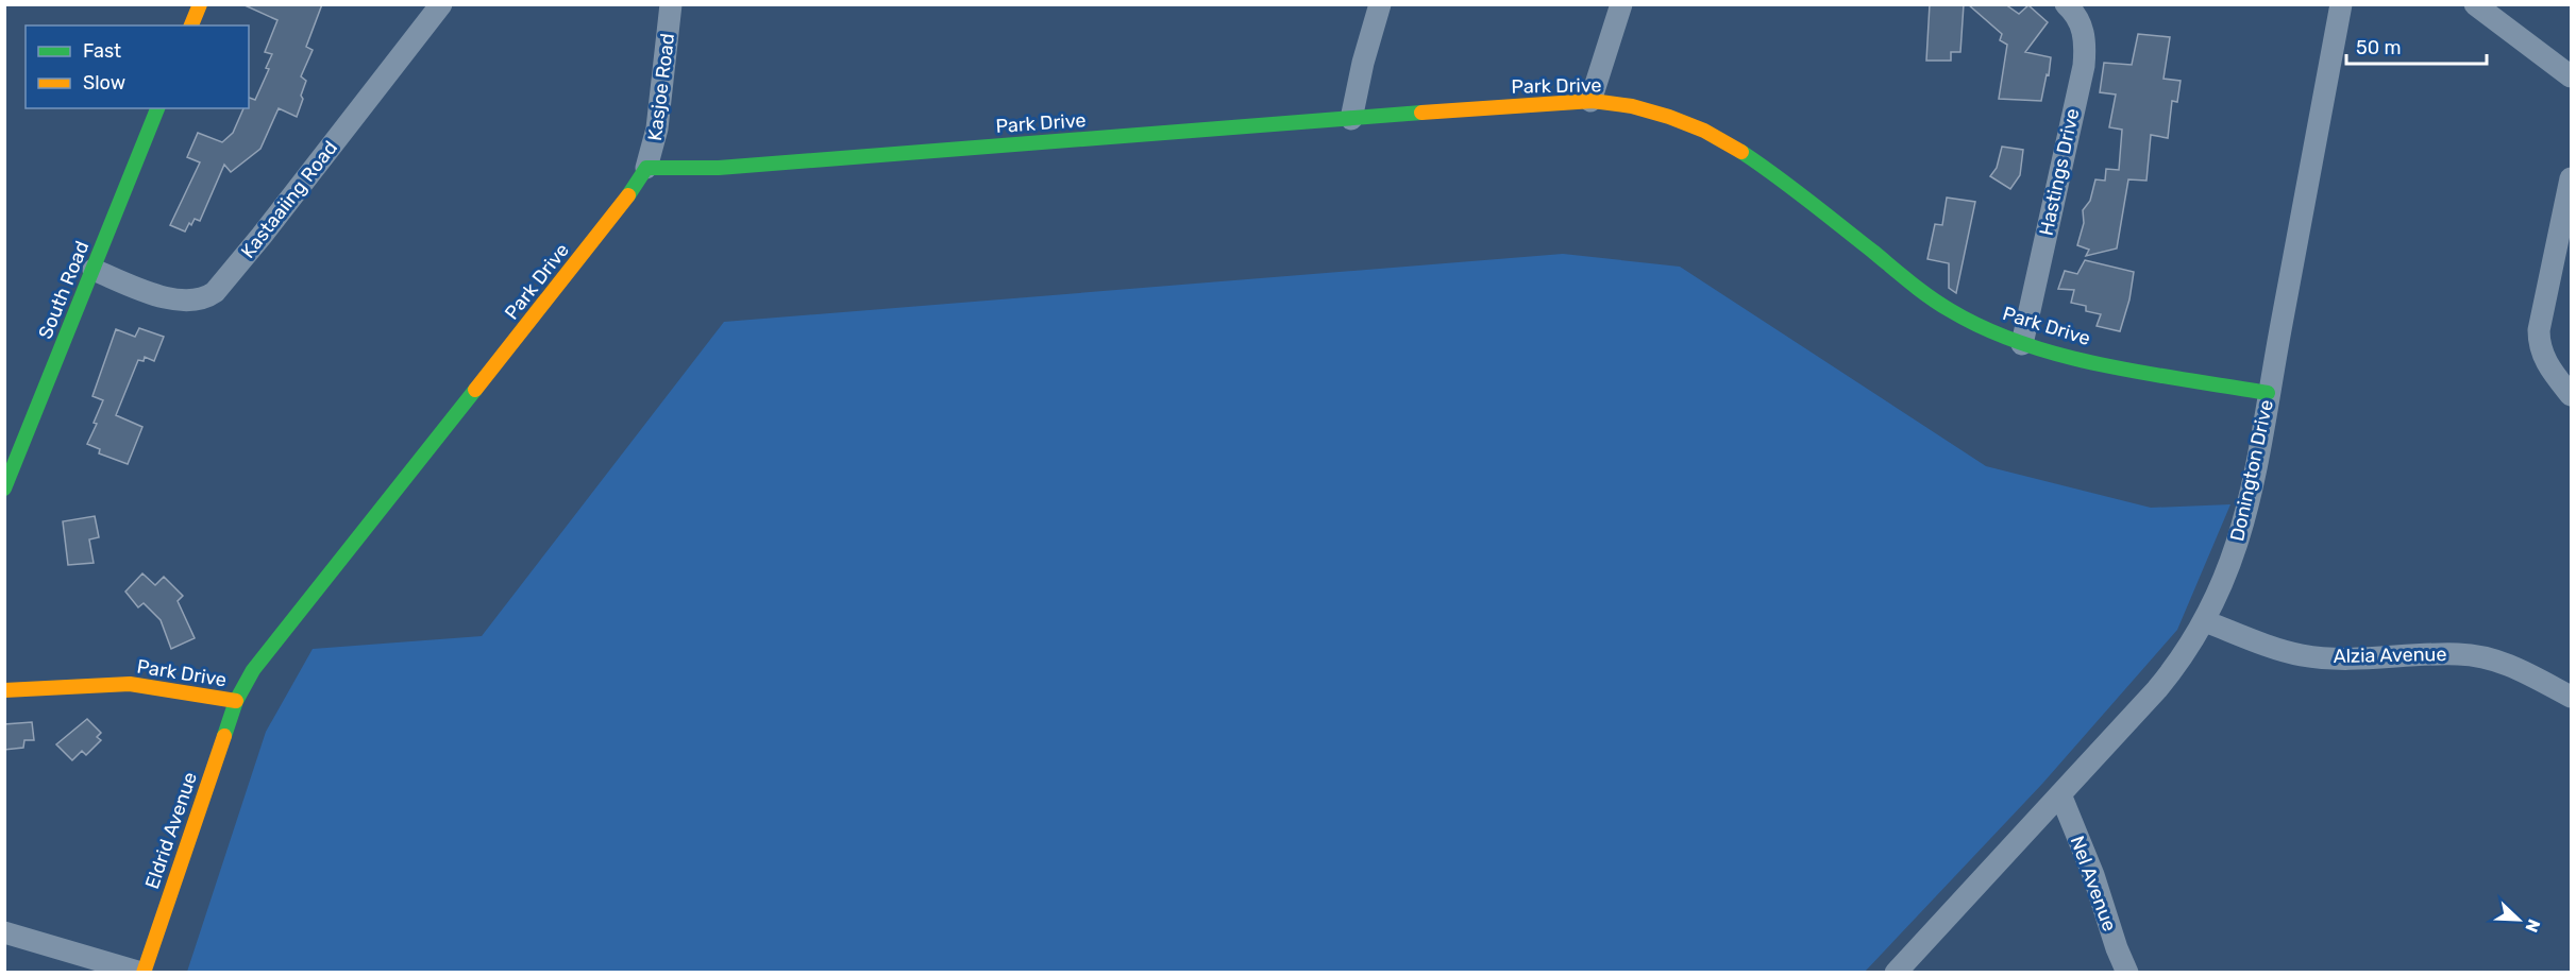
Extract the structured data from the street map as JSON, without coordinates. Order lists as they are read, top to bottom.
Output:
{
  "streets": {
    "street": [
      "Park Drive",
      "Kasjoe Road",
      "Hastings Drive",
      "Kastaaiing Road",
      "South Road",
      "Donington Drive",
      "Alzia Avenue",
      "Eldrid Avenue",
      "Nel Avenue"
    ]
  },
  "crossings": [
    ["Park Drive", "Kasjoe Road"],
    ["Park Drive", "Hastings Drive"],
    ["Park Drive", "Donington Drive"],
    ["Park Drive", "Eldrid Avenue"],
    ["Kastaaiing Road", "South Road"],
    ["Donington Drive", "Alzia Avenue"],
    ["Donington Drive", "Nel Avenue"]
  ],
  "legend": ["Fast", "Slow"],
  "scale_bar": "50 m",
  "north": "bottom right"
}
